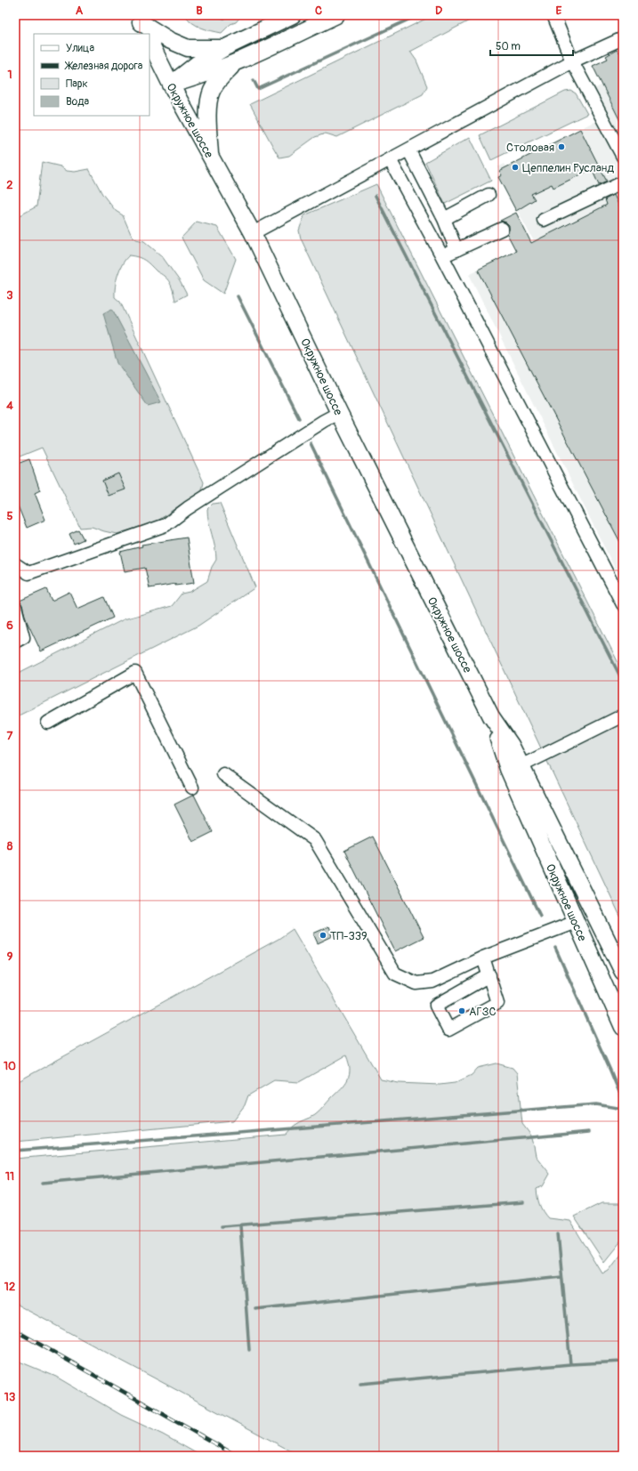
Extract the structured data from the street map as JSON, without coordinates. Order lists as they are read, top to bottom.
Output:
{
  "streets": {
    "main road": ["Окружное шоссе"]
  },
  "places": [
    "Столовая",
    "Цеппелин Русланд",
    "ТП-339",
    "АГЗС"
  ],
  "legend": [
    "Улица",
    "Железная дорога",
    "Парк",
    "Вода"
  ],
  "scale_bar": "50 m",
  "grid": {
    "columns": [
      "A",
      "B",
      "C",
      "D",
      "E"
    ],
    "rows": [
      "1",
      "2",
      "3",
      "4",
      "5",
      "6",
      "7",
      "8",
      "9",
      "10",
      "11",
      "12",
      "13"
    ]
  }
}
